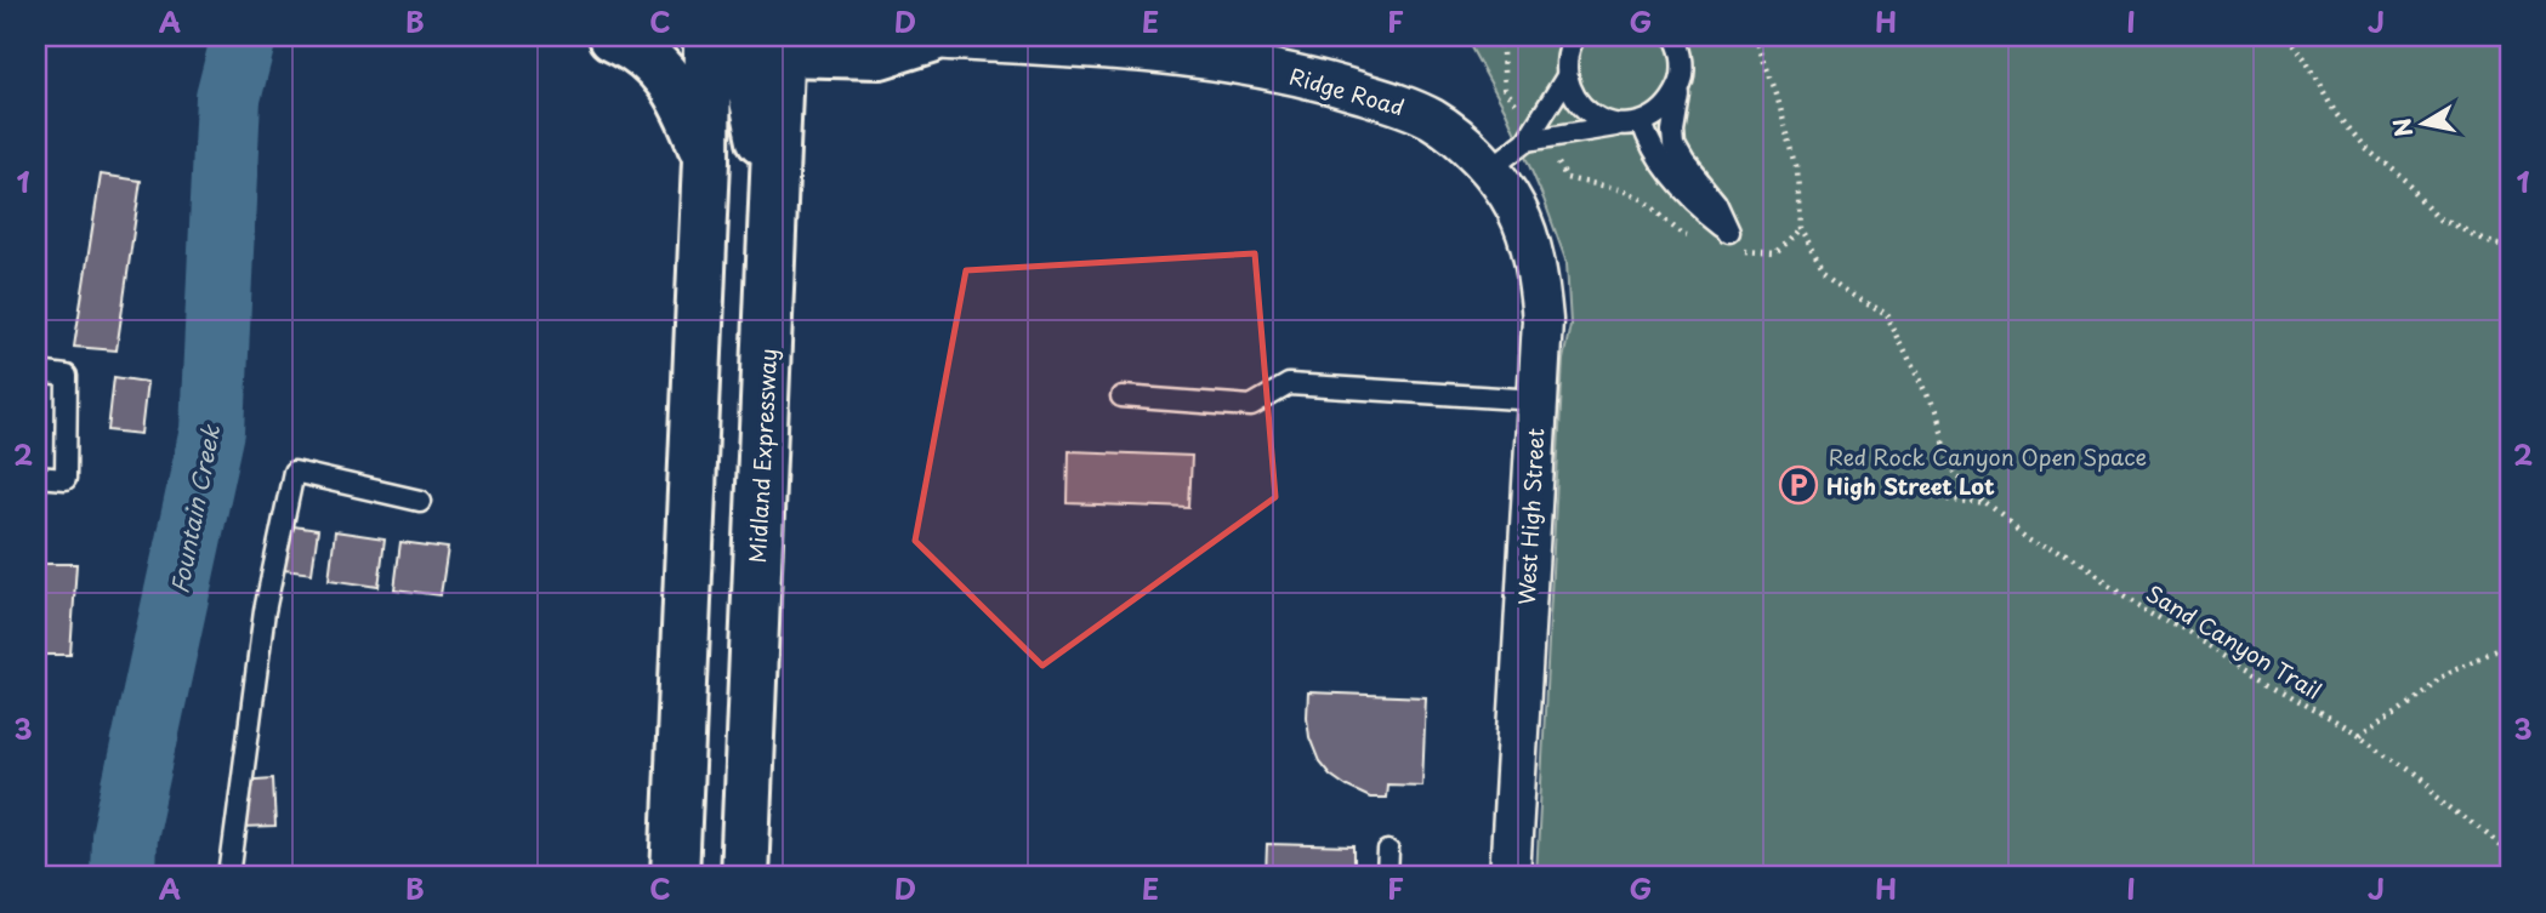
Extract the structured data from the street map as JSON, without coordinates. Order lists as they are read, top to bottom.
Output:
{
  "streets": {
    "highway": ["Midland Expressway"],
    "street": ["Ridge Road", "West High Street"],
    "path": ["Sand Canyon Trail"]
  },
  "crossings": [
    ["Ridge Road", "West High Street"]
  ],
  "water": ["Fountain Creek"],
  "parks": ["Red Rock Canyon Open Space"],
  "places": {
    "parking": ["High Street Lot"]
  },
  "north": "left",
  "grid": {
    "columns": [
      "A",
      "B",
      "C",
      "D",
      "E",
      "F",
      "G",
      "H",
      "I",
      "J"
    ],
    "rows": ["1", "2", "3"]
  }
}
